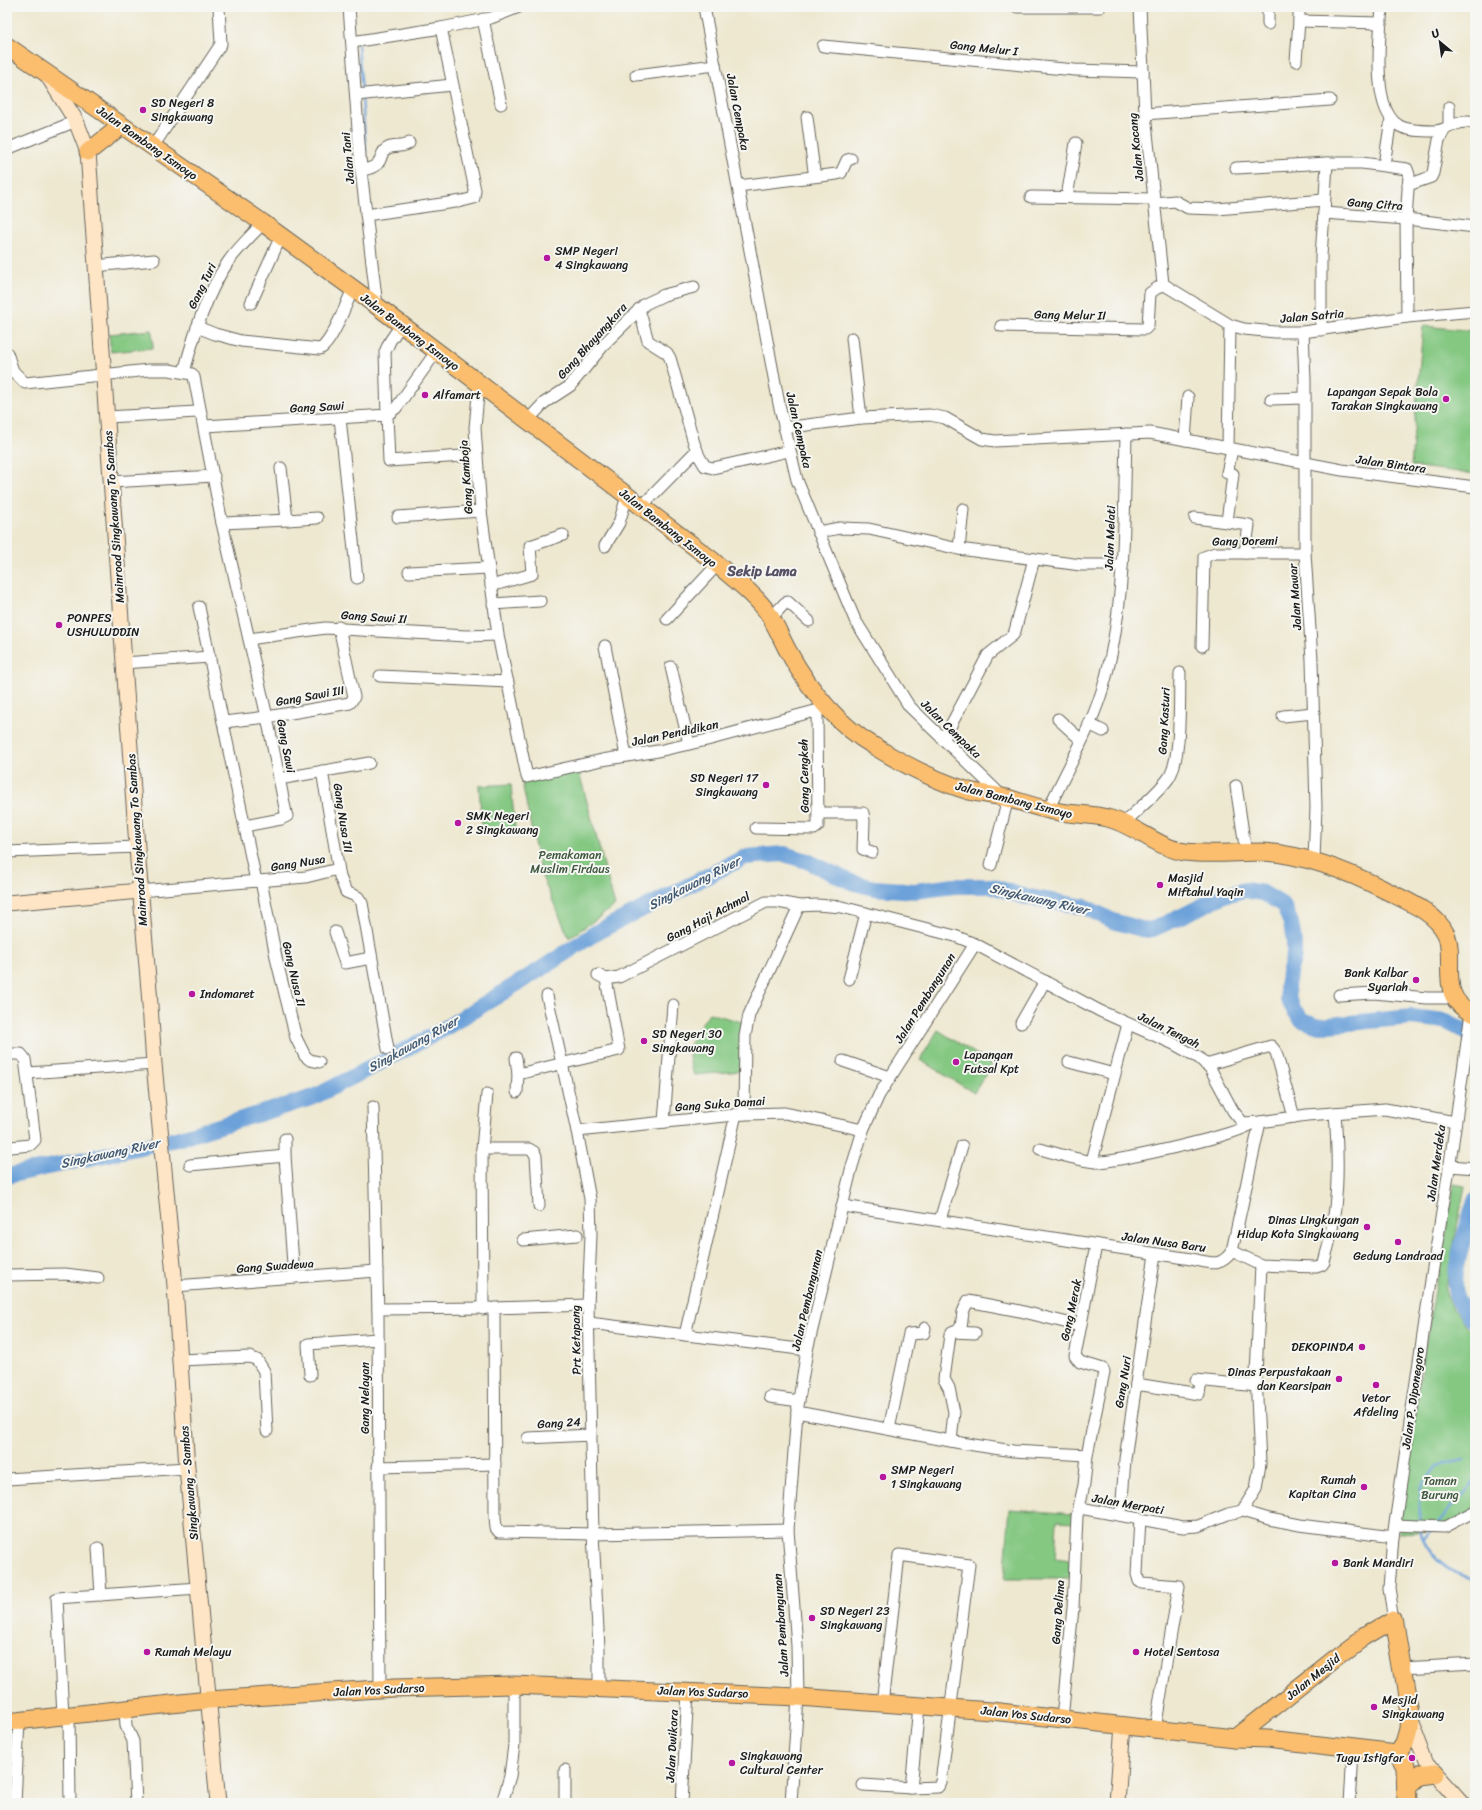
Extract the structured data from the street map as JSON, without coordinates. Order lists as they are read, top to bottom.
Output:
{
  "streets": {
    "main road": [
      "Jalan Bambang Ismoyo",
      "Mainroad Singkawang To Sambas",
      "Jalan Mesjid",
      "Jalan Yos Sudarso"
    ],
    "street": [
      "Gang Melur I",
      "Jalan Cempaka",
      "Jalan Kacang",
      "Jalan Tani",
      "Gang Citra",
      "Gang Turi",
      "Gang Melur II",
      "Jalan Satria",
      "Gang Bhayangkara",
      "Gang Sawi",
      "Jalan Bintara",
      "Gang Kamboja",
      "Jalan Melati",
      "Gang Doremi",
      "Jalan Mawar",
      "Gang Sawi II",
      "Gang Sawi III",
      "Gang Kasturi",
      "Jalan Pendidikan",
      "Gang Cengkeh",
      "Gang Nusa III",
      "Gang Nusa",
      "Gang Haji Achmal",
      "Gang Nusa II",
      "Jalan Pembangunan",
      "Jalan Tengah",
      "Gang Suka Damai",
      "Jalan Merdeka",
      "Jalan Nusa Baru",
      "Gang Swadewa",
      "Gang Merak",
      "Prt Ketapang",
      "Gang Nuri",
      "Gang Nelayan",
      "Jalan P. Diponegoro",
      "Gang 24",
      "Singkawang - Sambas",
      "Jalan Merpati",
      "Gang Delima",
      "Jalan Dwikora"
    ]
  },
  "crossings": [
    ["Gang Melur I", "Jalan Kacang"],
    ["Jalan Cempaka", "Jalan Bambang Ismoyo"],
    ["Jalan Bambang Ismoyo", "Jalan Tani"],
    ["Jalan Bambang Ismoyo", "Gang Turi"],
    ["Jalan Bambang Ismoyo", "Gang Bhayangkara"],
    ["Jalan Bambang Ismoyo", "Gang Kamboja"],
    ["Jalan Bambang Ismoyo", "Mainroad Singkawang To Sambas"],
    ["Jalan Bambang Ismoyo", "Jalan Melati"],
    ["Jalan Bambang Ismoyo", "Jalan Mawar"],
    ["Jalan Bambang Ismoyo", "Gang Kasturi"],
    ["Jalan Bambang Ismoyo", "Jalan Pendidikan"],
    ["Jalan Bambang Ismoyo", "Gang Cengkeh"],
    ["Jalan Bambang Ismoyo", "Jalan Merdeka"],
    ["Jalan Kacang", "Gang Melur II"],
    ["Jalan Kacang", "Jalan Satria"],
    ["Gang Melur II", "Jalan Satria"],
    ["Jalan Satria", "Jalan Mawar"],
    ["Gang Sawi", "Gang Sawi II"],
    ["Gang Sawi", "Gang Sawi III"],
    ["Gang Sawi", "Gang Nusa II"],
    ["Jalan Bintara", "Jalan Mawar"],
    ["Gang Kamboja", "Gang Sawi II"],
    ["Mainroad Singkawang To Sambas", "Gang Nusa"],
    ["Mainroad Singkawang To Sambas", "Singkawang - Sambas"],
    ["Gang Doremi", "Jalan Mawar"],
    ["Gang Sawi II", "Gang Sawi III"],
    ["Jalan Pendidikan", "Gang Cengkeh"],
    ["Gang Nusa III", "Gang Nusa"],
    ["Gang Nusa", "Gang Nusa II"],
    ["Gang Haji Achmal", "Jalan Pembangunan"],
    ["Gang Haji Achmal", "Jalan Tengah"],
    ["Gang Haji Achmal", "Prt Ketapang"],
    ["Jalan Pembangunan", "Jalan Tengah"],
    ["Jalan Pembangunan", "Gang Suka Damai"],
    ["Jalan Pembangunan", "Jalan Nusa Baru"],
    ["Jalan Pembangunan", "Jalan Yos Sudarso"],
    ["Gang Suka Damai", "Prt Ketapang"],
    ["Jalan Merdeka", "Jalan P. Diponegoro"],
    ["Jalan Nusa Baru", "Gang Merak"],
    ["Jalan Nusa Baru", "Gang Nuri"],
    ["Gang Swadewa", "Gang Nelayan"],
    ["Gang Swadewa", "Singkawang - Sambas"],
    ["Gang Merak", "Jalan Merpati"],
    ["Prt Ketapang", "Gang 24"],
    ["Prt Ketapang", "Jalan Yos Sudarso"],
    ["Gang Nuri", "Jalan Merpati"],
    ["Gang Nelayan", "Jalan Yos Sudarso"],
    ["Singkawang - Sambas", "Jalan Yos Sudarso"],
    ["Jalan Merpati", "Gang Delima"],
    ["Gang Delima", "Jalan Yos Sudarso"],
    ["Jalan Mesjid", "Jalan Yos Sudarso"],
    ["Jalan Yos Sudarso", "Jalan Dwikora"]
  ],
  "districts": ["Sekip Lama"],
  "water": ["Singkawang River"],
  "parks": ["Pemakaman Muslim Firdaus", "Taman Burung"],
  "places": [
    "SD Negeri 8 Singkawang",
    "SMP Negeri 4 Singkawang",
    "Alfamart",
    "Lapangan Sepak Bola Tarakan Singkawang",
    "PONPES USHULUDDIN",
    "SD Negeri 17 Singkawang",
    "SMK Negeri 2 Singkawang",
    "Masjid Miftahul Yaqin",
    "Bank Kalbar Syariah",
    "Indomaret",
    "SD Negeri 30 Singkawang",
    "Lapangan Futsal Kpt",
    "Dinas Lingkungan Hidup Kota Singkawang",
    "Gedung Landraad",
    "DEKOPINDA",
    "Dinas Perpustakaan dan Kearsipan",
    "Vetor Afdeling",
    "SMP Negeri 1 Singkawang",
    "Rumah Kapitan Cina",
    "Bank Mandiri",
    "SD Negeri 23 Singkawang",
    "Rumah Melayu",
    "Hotel Sentosa",
    "Mesjid Singkawang",
    "Tugu Istigfar",
    "Singkawang Cultural Center"
  ],
  "north": "top left"
}
